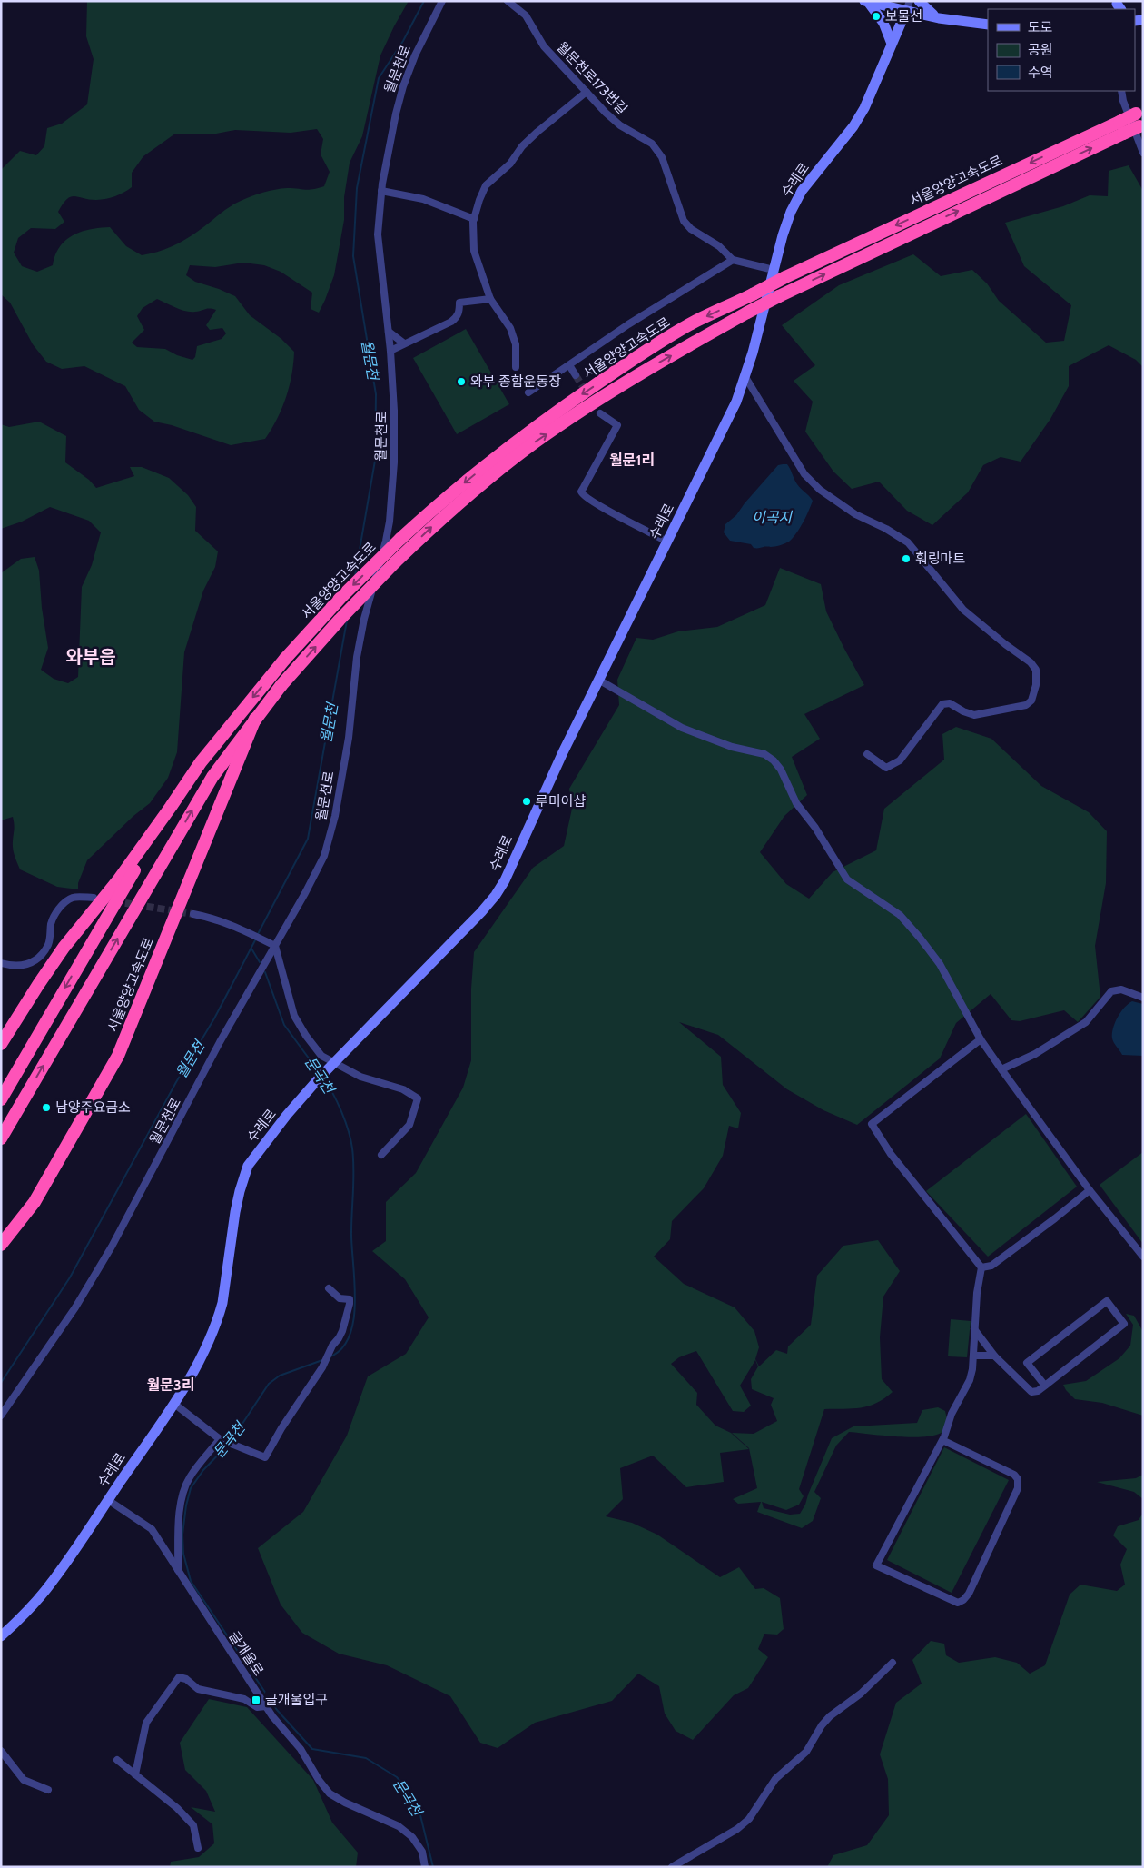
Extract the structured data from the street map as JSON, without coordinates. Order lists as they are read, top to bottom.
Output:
{
  "streets": {
    "highway": ["서울양양고속도로"],
    "main road": ["수레로"],
    "street": ["월문천로", "월문천로173번길", "글개울로"]
  },
  "crossings": [
    ["월문천로173번길", "수레로"],
    ["수레로", "글개울로"]
  ],
  "districts": ["월문1리", "와부읍", "월문3리"],
  "water": ["월문천", "이곡지", "문곡천"],
  "places": {
    "other": [
      "보물선",
      "와부 종합운동장",
      "훠링마트",
      "루미이샵",
      "남양주요금소"
    ],
    "transit": ["글개울입구"]
  },
  "legend": ["도로", "공원", "수역"]
}
